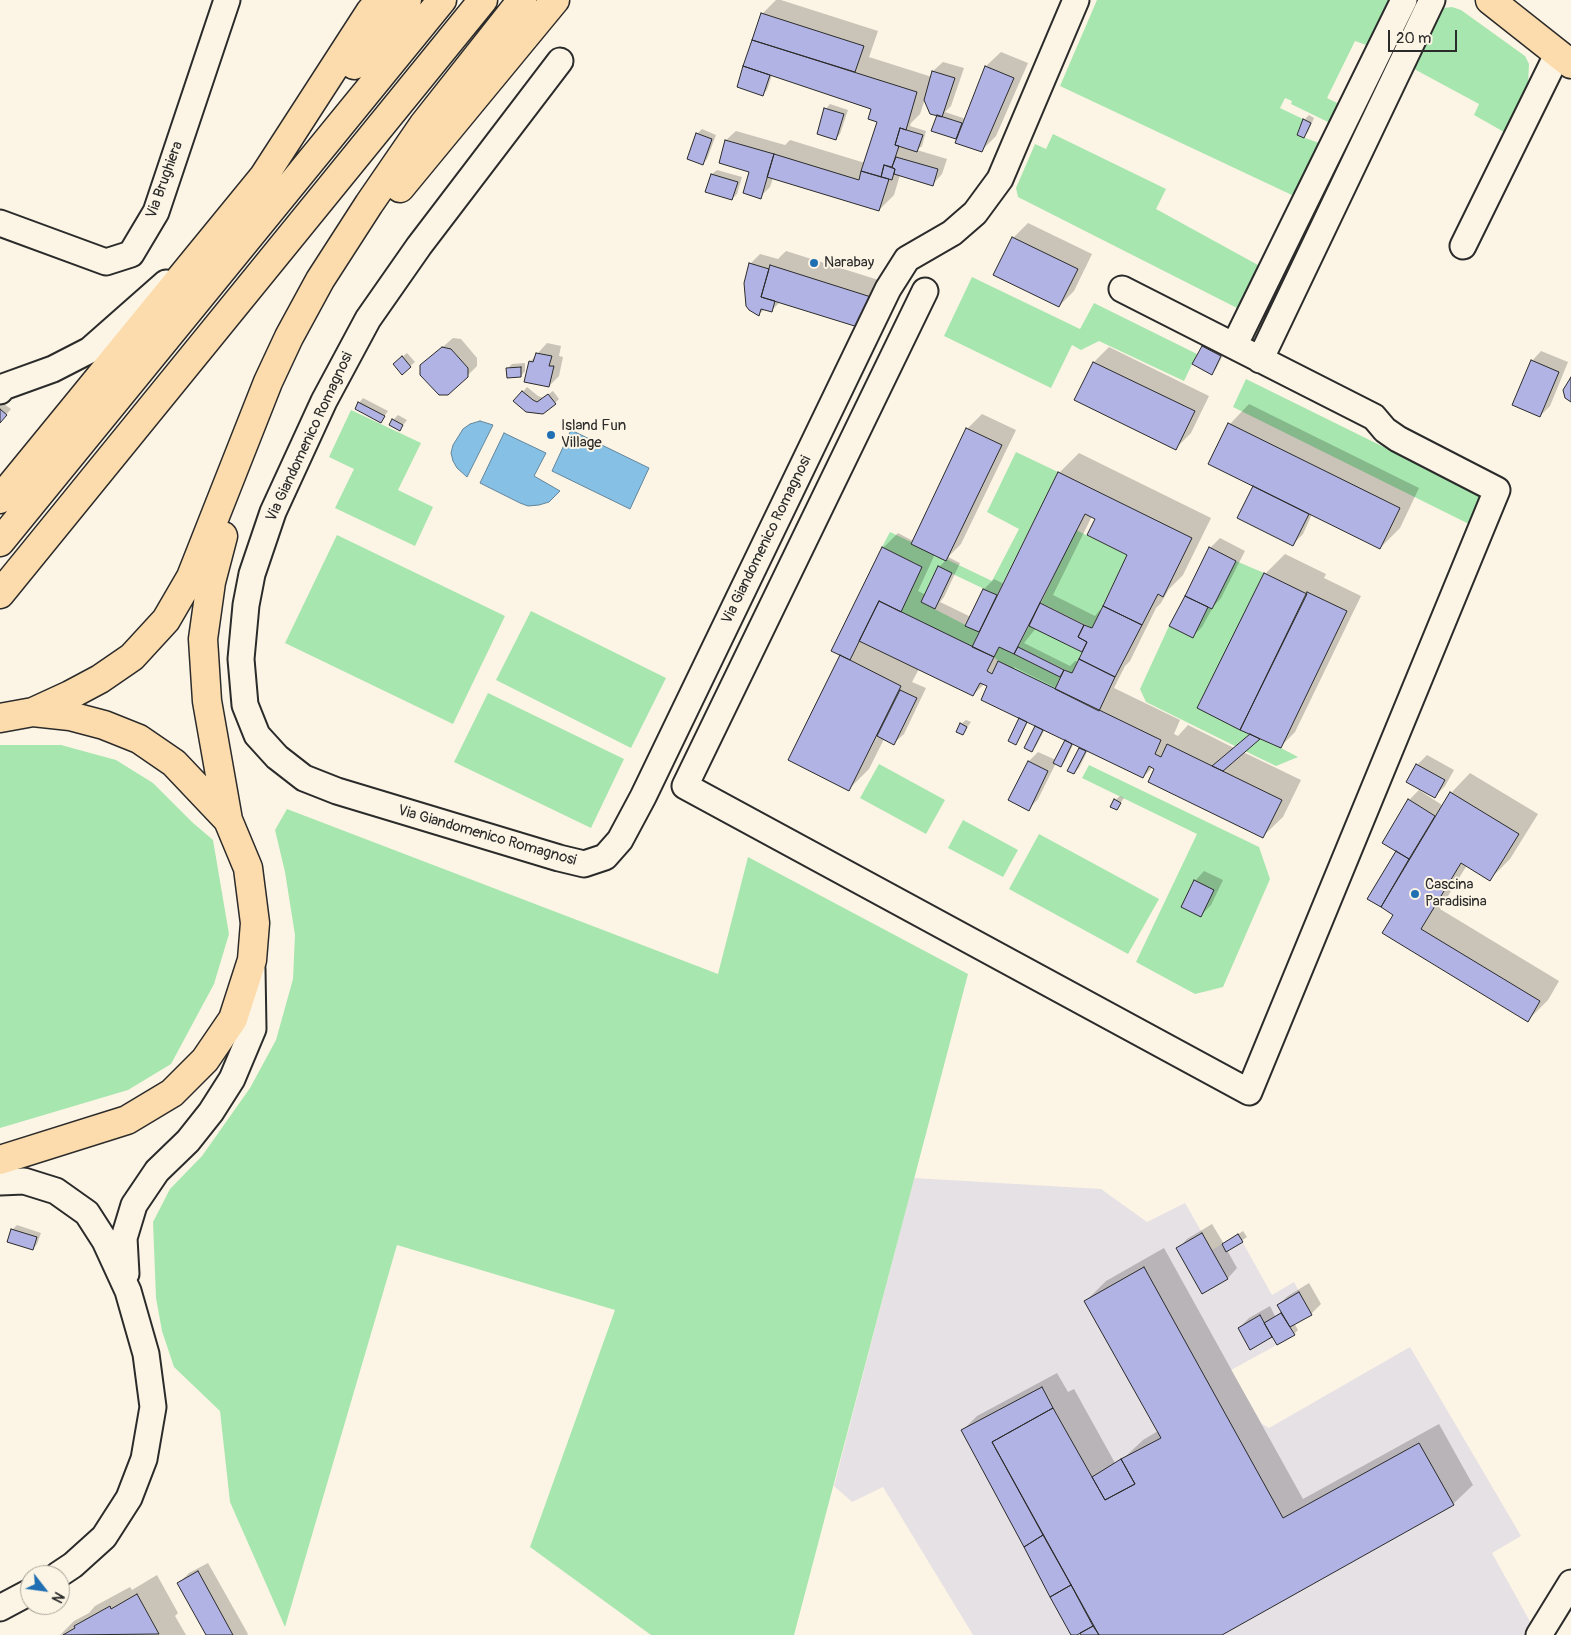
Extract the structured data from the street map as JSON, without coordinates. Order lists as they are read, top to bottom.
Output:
{
  "streets": {
    "street": ["Via Brughiera", "Via Giandomenico Romagnosi"]
  },
  "places": ["Narabay", "Island Fun Village", "Cascina Paradisina"],
  "scale_bar": "20 m",
  "north": "bottom right"
}
